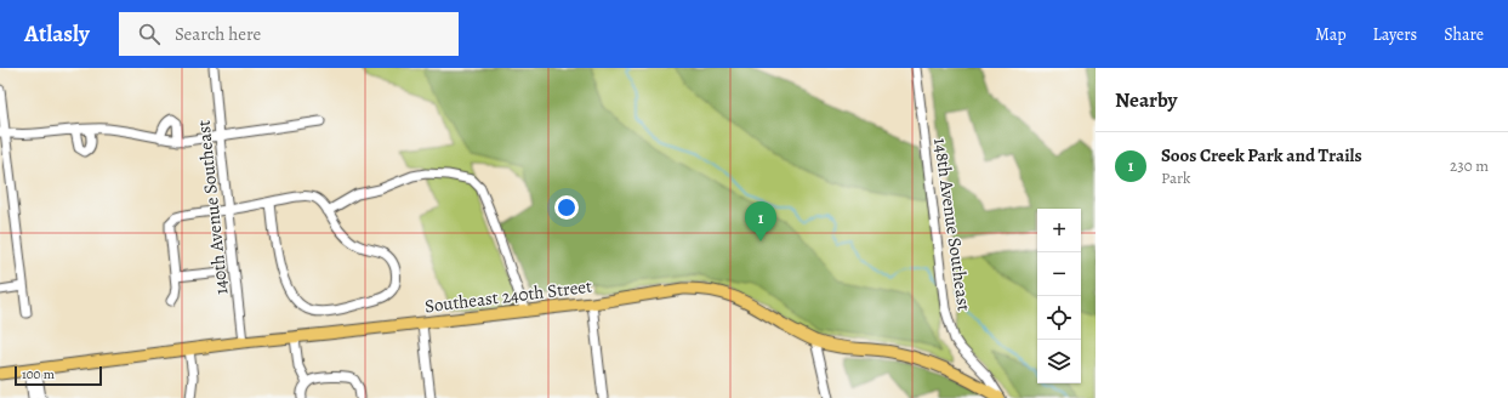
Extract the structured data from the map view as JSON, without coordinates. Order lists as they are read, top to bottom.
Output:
{
  "streets": {
    "main road": ["Southeast 240th Street"],
    "street": ["140th Avenue Southeast", "148th Avenue Southeast"]
  },
  "crossings": [
    ["140th Avenue Southeast", "Southeast 240th Street"],
    ["148th Avenue Southeast", "Southeast 240th Street"]
  ],
  "scale_bar": "100 m",
  "page": {
    "header": "Atlasly",
    "search": "Search here",
    "nav": ["Map", "Layers", "Share"],
    "heading": "Nearby",
    "list": [
      {
        "mark": "1",
        "name": "Soos Creek Park and Trails",
        "note": "Park",
        "value": "230 m"
      }
    ],
    "pins": "1",
    "map_buttons": ["+", "−"],
    "scale": "100 m"
  }
}
